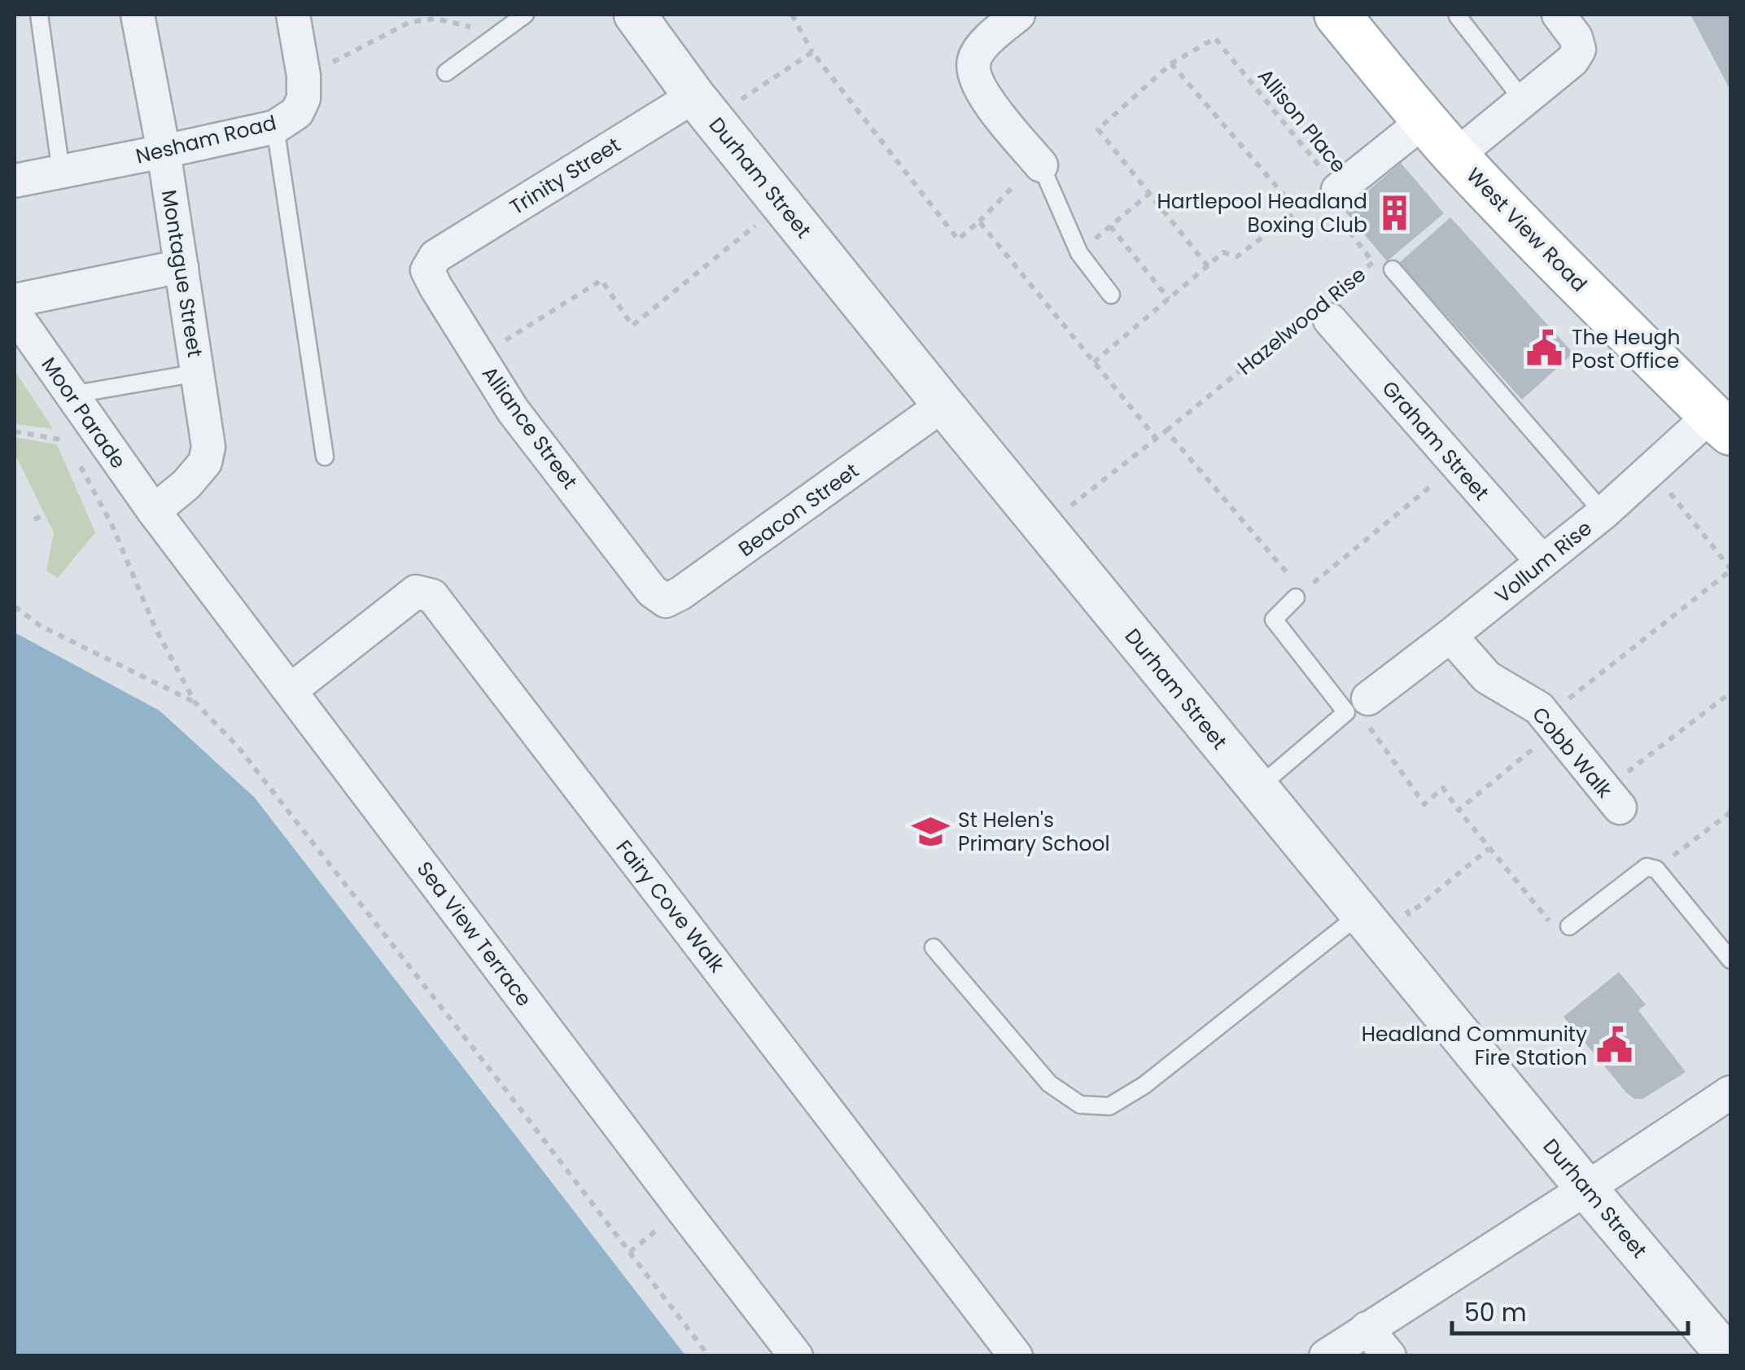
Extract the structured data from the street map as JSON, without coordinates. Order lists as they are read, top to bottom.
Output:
{
  "streets": {
    "main road": ["West View Road"],
    "street": [
      "Nesham Road",
      "Trinity Street",
      "Durham Street",
      "Montague Street",
      "Moor Parade",
      "Alliance Street",
      "Graham Street",
      "Beacon Street",
      "Vollum Rise",
      "Cobb Walk",
      "Fairy Cove Walk",
      "Sea View Terrace"
    ],
    "path": ["Allison Place", "Hazelwood Rise"]
  },
  "crossings": [
    ["Allison Place", "Hazelwood Rise"],
    ["Nesham Road", "Montague Street"],
    ["Trinity Street", "Durham Street"],
    ["Trinity Street", "Alliance Street"],
    ["Durham Street", "Hazelwood Rise"],
    ["Durham Street", "Beacon Street"],
    ["West View Road", "Vollum Rise"],
    ["Montague Street", "Moor Parade"],
    ["Montague Street", "Sea View Terrace"],
    ["Hazelwood Rise", "Graham Street"],
    ["Moor Parade", "Sea View Terrace"],
    ["Alliance Street", "Beacon Street"],
    ["Graham Street", "Vollum Rise"],
    ["Vollum Rise", "Cobb Walk"],
    ["Fairy Cove Walk", "Sea View Terrace"]
  ],
  "places": {
    "building": ["Hartlepool Headland Boxing Club"],
    "public building": ["The Heugh Post Office", "Headland Community Fire Station"],
    "school or university": ["St Helen's Primary School"]
  },
  "scale_bar": "50 m"
}
